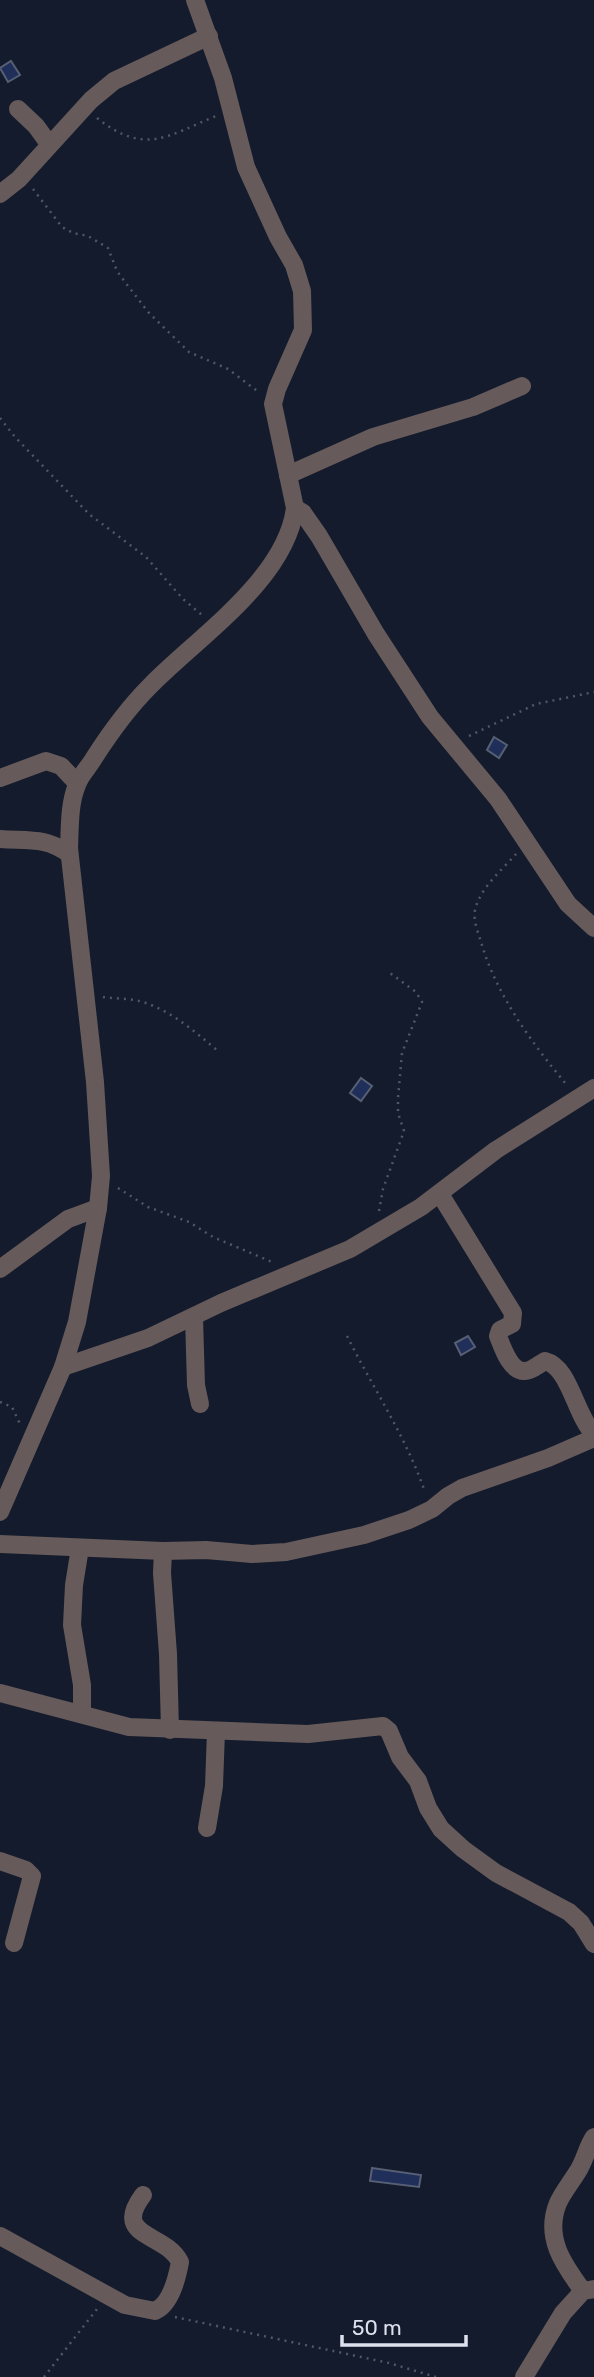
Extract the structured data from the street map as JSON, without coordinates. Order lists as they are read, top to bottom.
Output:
{
  "scale_bar": "50 m"
}
